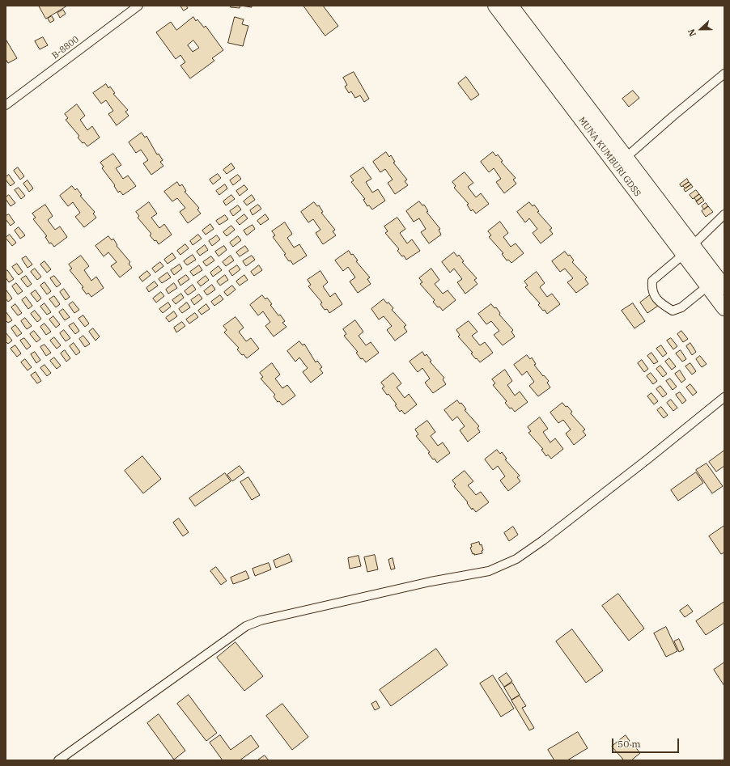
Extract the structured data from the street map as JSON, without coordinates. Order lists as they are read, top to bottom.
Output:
{
  "streets": {
    "highway": ["MUNA KUMBURI GDSS"],
    "street": ["B-8800"]
  },
  "scale_bar": "50 m",
  "north": "left"
}
